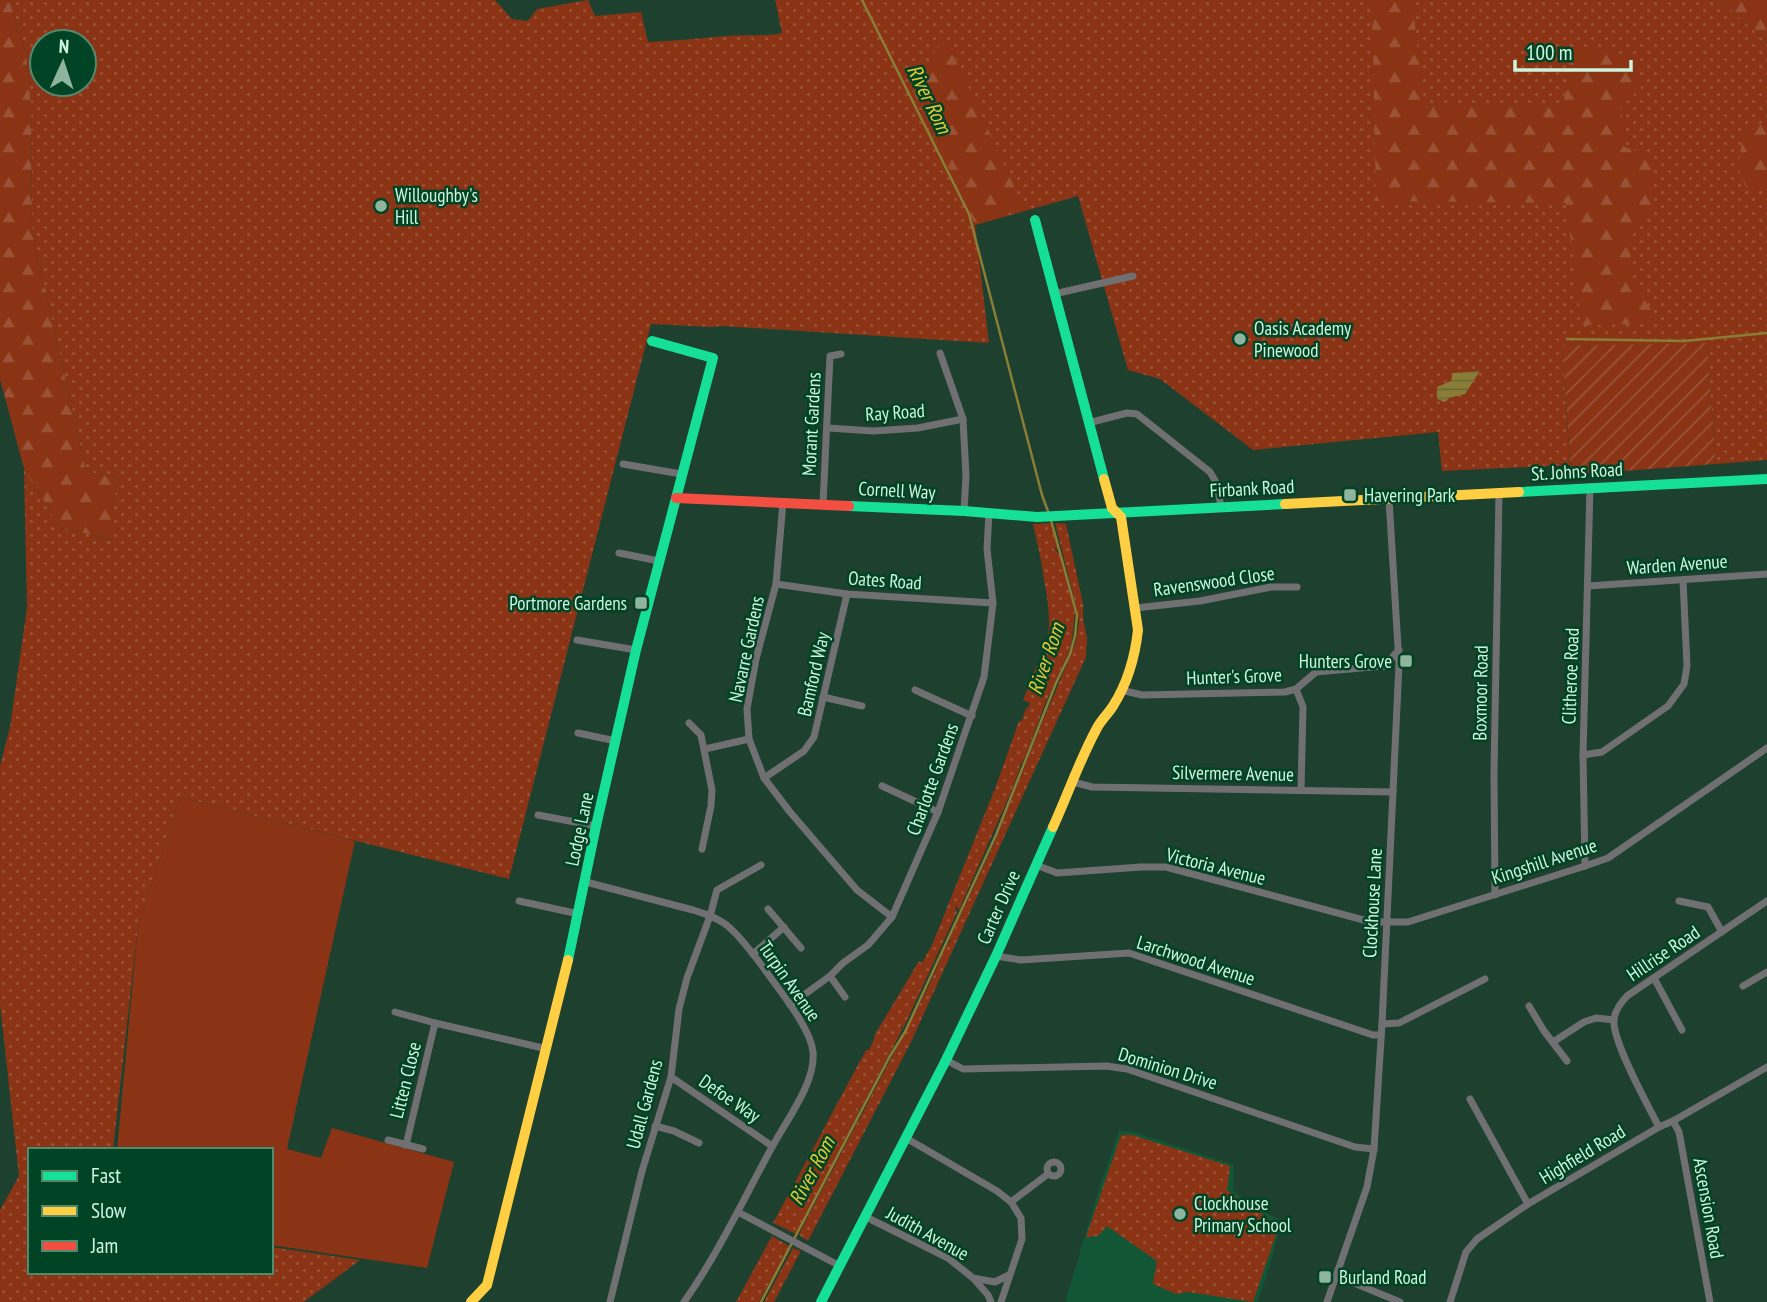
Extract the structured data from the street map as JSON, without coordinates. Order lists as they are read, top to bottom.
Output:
{
  "streets": {
    "street": [
      "Ray Road",
      "Morant Gardens",
      "St. Johns Road",
      "Firbank Road",
      "Cornell Way",
      "Warden Avenue",
      "Oates Road",
      "Ravenswood Close",
      "Navarre Gardens",
      "Bamford Way",
      "Hunter's Grove",
      "Clitheroe Road",
      "Boxmoor Road",
      "Silvermere Avenue",
      "Charlotte Gardens",
      "Lodge Lane",
      "Kingshill Avenue",
      "Victoria Avenue",
      "Clockhouse Lane",
      "Carter Drive",
      "Hillrise Road",
      "Larchwood Avenue",
      "Turpin Avenue",
      "Dominion Drive",
      "Litten Close",
      "Defoe Way",
      "Udall Gardens",
      "Highfield Road",
      "Ascension Road",
      "Judith Avenue"
    ]
  },
  "crossings": [
    ["Ray Road", "Morant Gardens"],
    ["Morant Gardens", "Cornell Way"],
    ["St. Johns Road", "Firbank Road"],
    ["St. Johns Road", "Clitheroe Road"],
    ["St. Johns Road", "Boxmoor Road"],
    ["St. Johns Road", "Clockhouse Lane"],
    ["Firbank Road", "Cornell Way"],
    ["Firbank Road", "Clockhouse Lane"],
    ["Firbank Road", "Carter Drive"],
    ["Cornell Way", "Navarre Gardens"],
    ["Cornell Way", "Charlotte Gardens"],
    ["Cornell Way", "Lodge Lane"],
    ["Cornell Way", "Carter Drive"],
    ["Warden Avenue", "Clitheroe Road"],
    ["Oates Road", "Navarre Gardens"],
    ["Oates Road", "Bamford Way"],
    ["Oates Road", "Charlotte Gardens"],
    ["Ravenswood Close", "Carter Drive"],
    ["Navarre Gardens", "Bamford Way"],
    ["Navarre Gardens", "Charlotte Gardens"],
    ["Hunter's Grove", "Carter Drive"],
    ["Clitheroe Road", "Kingshill Avenue"],
    ["Boxmoor Road", "Kingshill Avenue"],
    ["Silvermere Avenue", "Clockhouse Lane"],
    ["Silvermere Avenue", "Carter Drive"],
    ["Charlotte Gardens", "Turpin Avenue"],
    ["Lodge Lane", "Turpin Avenue"],
    ["Lodge Lane", "Litten Close"],
    ["Kingshill Avenue", "Victoria Avenue"],
    ["Kingshill Avenue", "Clockhouse Lane"],
    ["Victoria Avenue", "Clockhouse Lane"],
    ["Victoria Avenue", "Carter Drive"],
    ["Clockhouse Lane", "Larchwood Avenue"],
    ["Clockhouse Lane", "Dominion Drive"],
    ["Carter Drive", "Larchwood Avenue"],
    ["Carter Drive", "Dominion Drive"],
    ["Carter Drive", "Judith Avenue"],
    ["Turpin Avenue", "Defoe Way"],
    ["Turpin Avenue", "Udall Gardens"],
    ["Defoe Way", "Udall Gardens"],
    ["Highfield Road", "Ascension Road"]
  ],
  "water": ["River Rom"],
  "places": {
    "other": ["Willoughby's Hill", "Oasis Academy Pinewood", "Clockhouse Primary School"],
    "transit": [
      "Havering Park",
      "Portmore Gardens",
      "Hunters Grove",
      "Burland Road"
    ]
  },
  "legend": ["Fast", "Slow", "Jam"],
  "scale_bar": "100 m",
  "north": "top"
}
